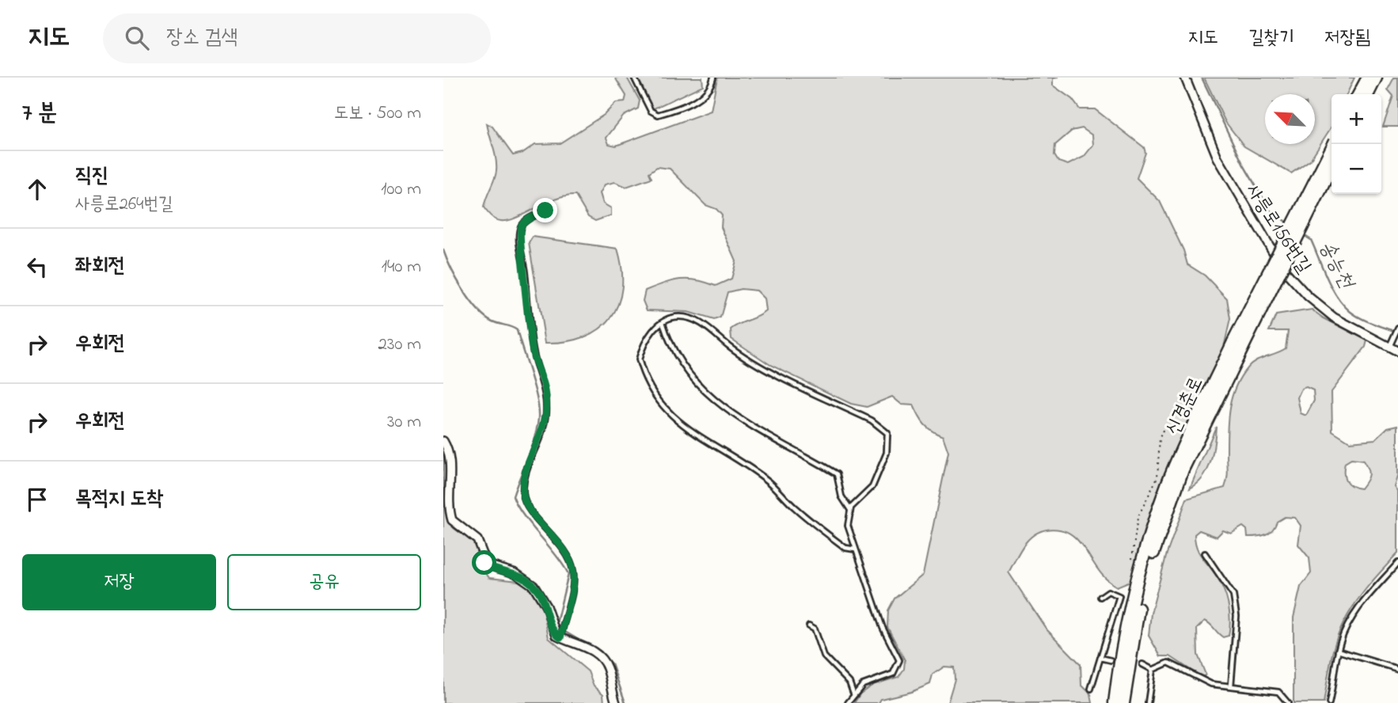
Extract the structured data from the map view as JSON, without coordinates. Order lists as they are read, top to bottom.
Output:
{
  "streets": {
    "highway": ["신경춘로"],
    "street": ["사릉로156번길"]
  },
  "water": ["송능천"],
  "north": "top left",
  "page": {
    "header": "지도",
    "search": "장소 검색",
    "nav": ["지도", "길찾기", "저장됨"],
    "heading": ["7 분", "도보 · 500 m"],
    "map_buttons": ["+", "−"],
    "list": [
      ["직진", "사릉로264번길", "100 m"],
      ["좌회전", "140 m"],
      ["우회전", "230 m"],
      ["우회전", "30 m"],
      "목적지 도착"
    ],
    "buttons": ["저장", "공유"]
  }
}
